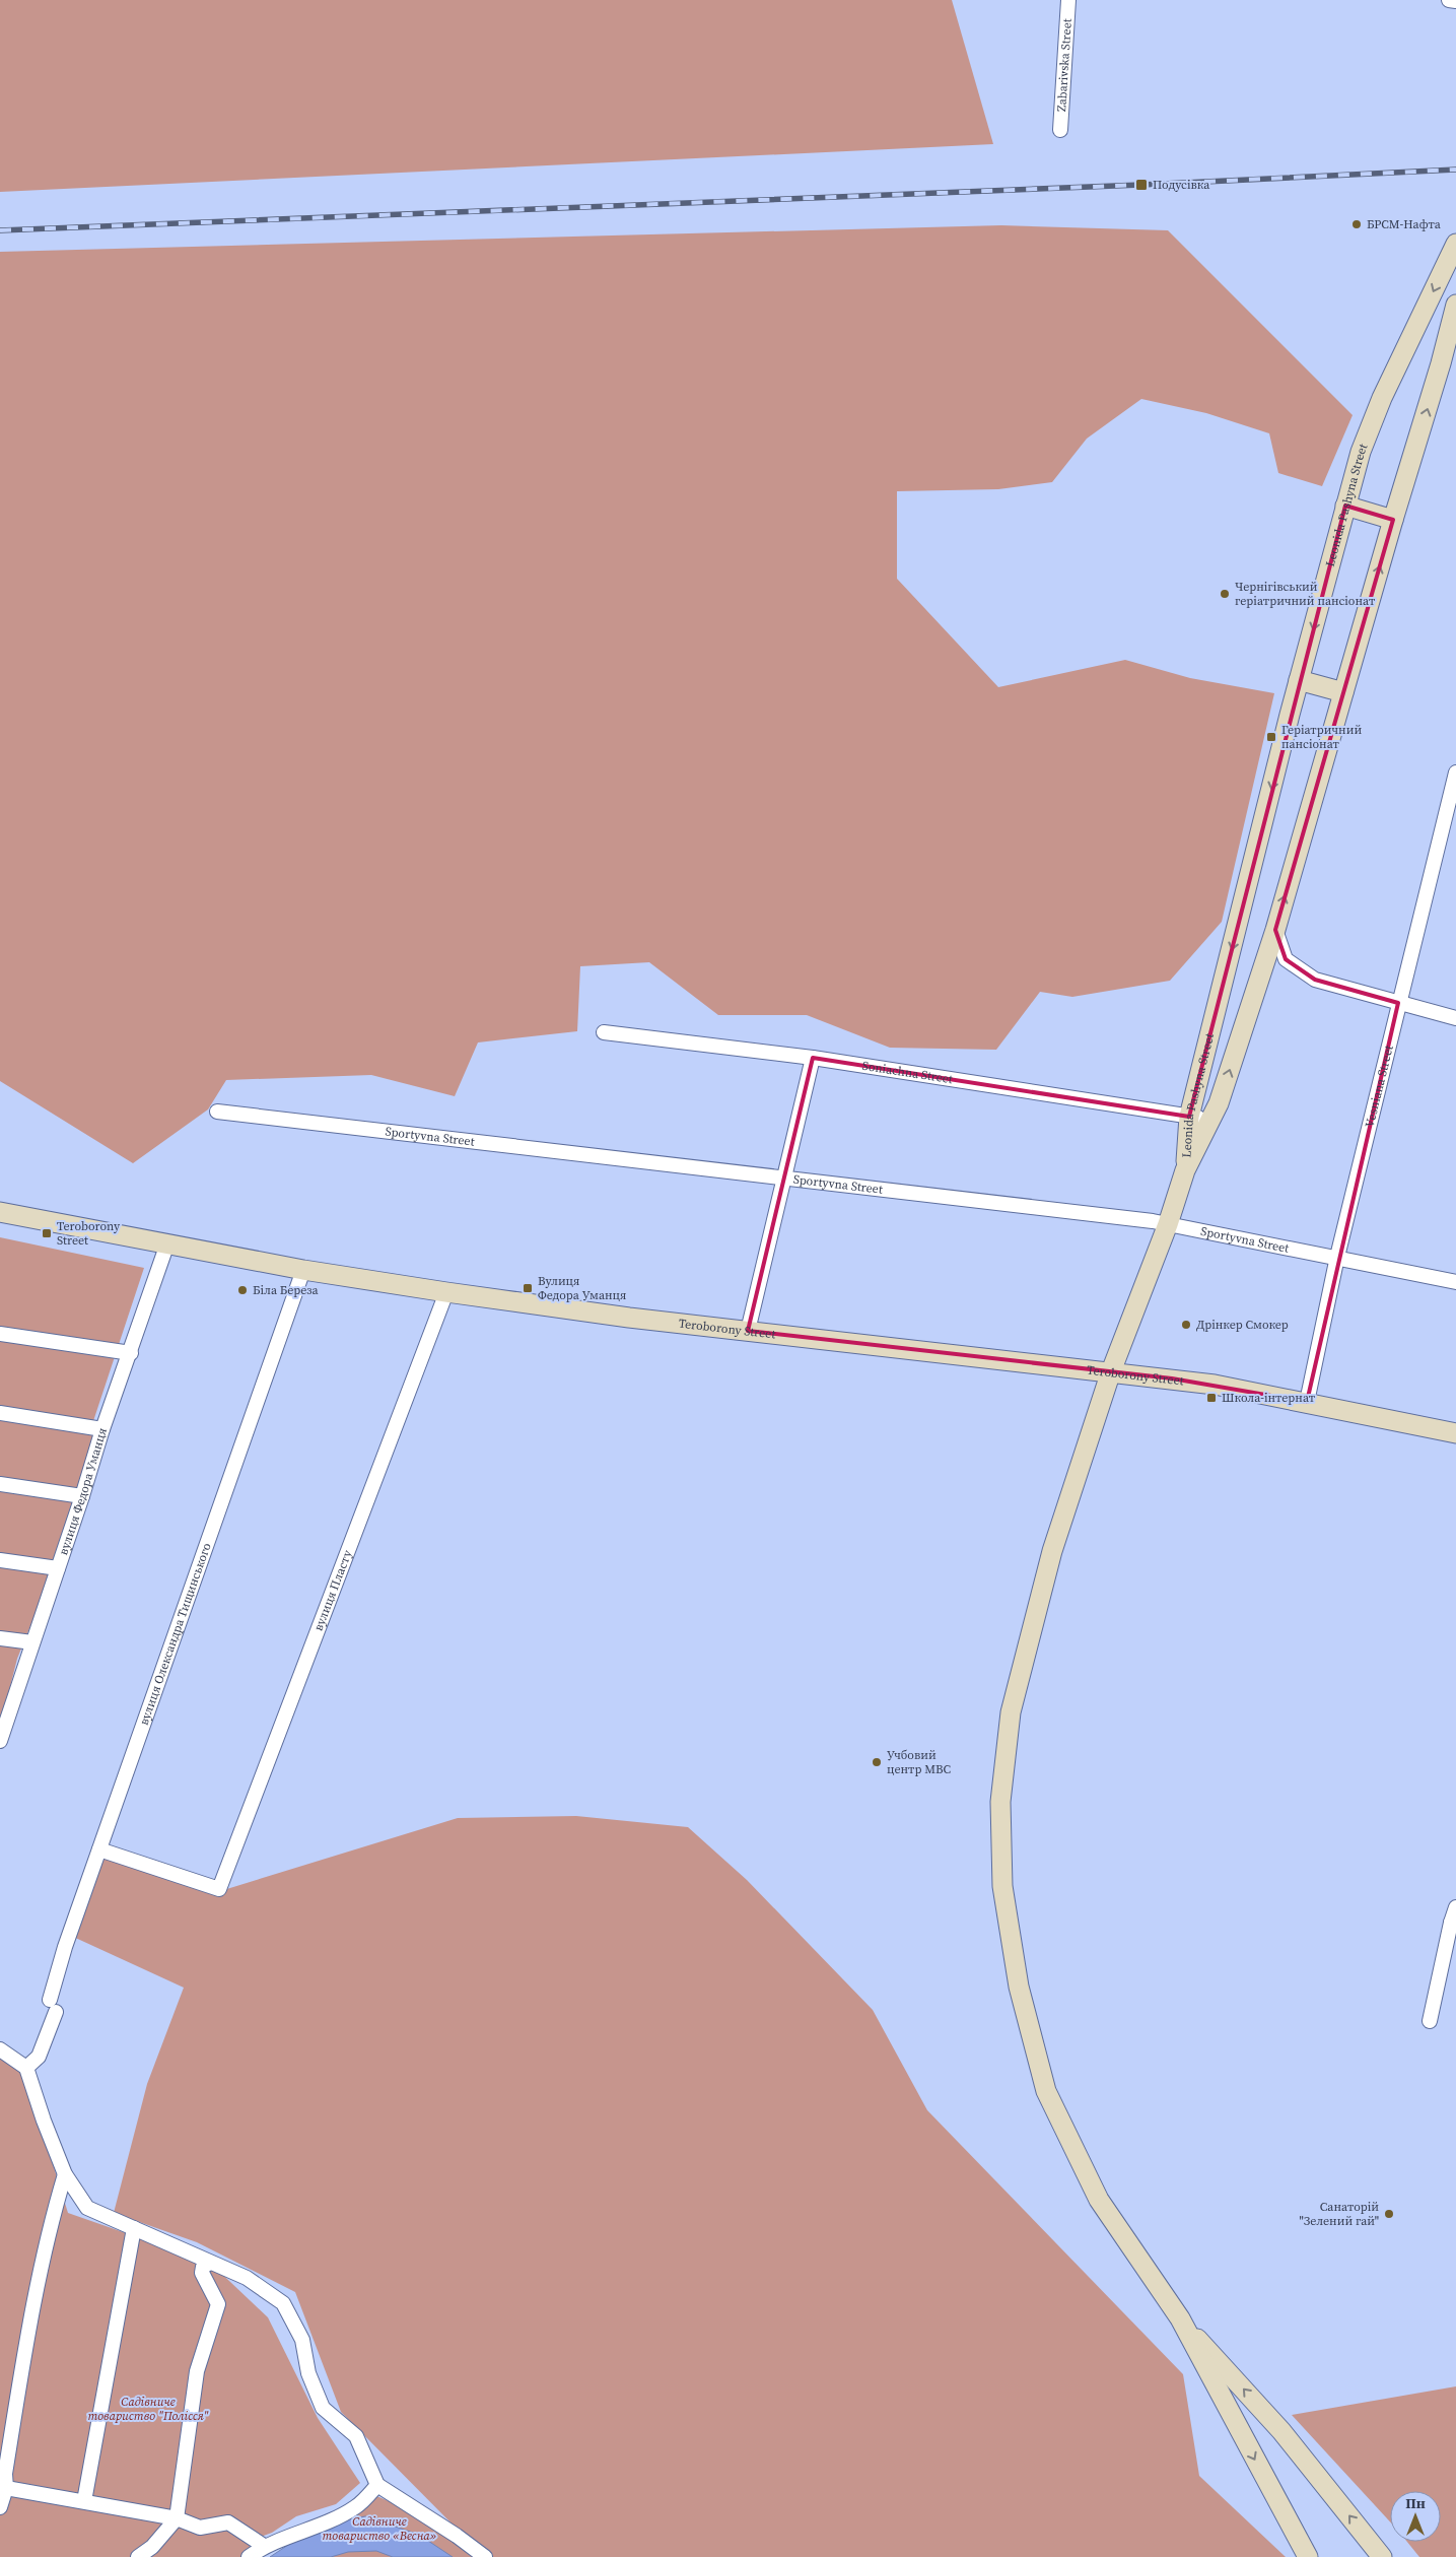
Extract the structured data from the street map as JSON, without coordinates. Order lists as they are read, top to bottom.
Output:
{
  "streets": {
    "main road": ["Leonida Pashyna Street", "Teroborony Street"],
    "street": [
      "Zabarivska Street",
      "Soniachna Street",
      "Vesniana Street",
      "Sportyvna Street",
      "вулиця Федора Уманця",
      "вулиця Пласту",
      "вулиця Олександра Тищинського"
    ]
  },
  "crossings": [
    ["Leonida Pashyna Street", "Soniachna Street"],
    ["Vesniana Street", "Sportyvna Street"],
    ["Vesniana Street", "Teroborony Street"],
    ["Teroborony Street", "вулиця Федора Уманця"],
    ["Teroborony Street", "вулиця Пласту"],
    ["Teroborony Street", "вулиця Олександра Тищинського"],
    ["вулиця Пласту", "вулиця Олександра Тищинського"]
  ],
  "parks": ["Садівниче товариство \"Полісся\"", "Садівниче товариство «Весна»"],
  "places": {
    "transit": [
      "Подусівка",
      "Геріатричний пансіонат",
      "Teroborony Street",
      "Вулиця Федора Уманця",
      "Школа-інтернат"
    ],
    "other": [
      "БРСМ-Нафта",
      "Чернігівський геріатричний пансіонат",
      "Біла Береза",
      "Дрінкер Смокер",
      "Учбовий центр МВС",
      "Санаторій \"Зелений гай\""
    ]
  },
  "north": "top"
}
